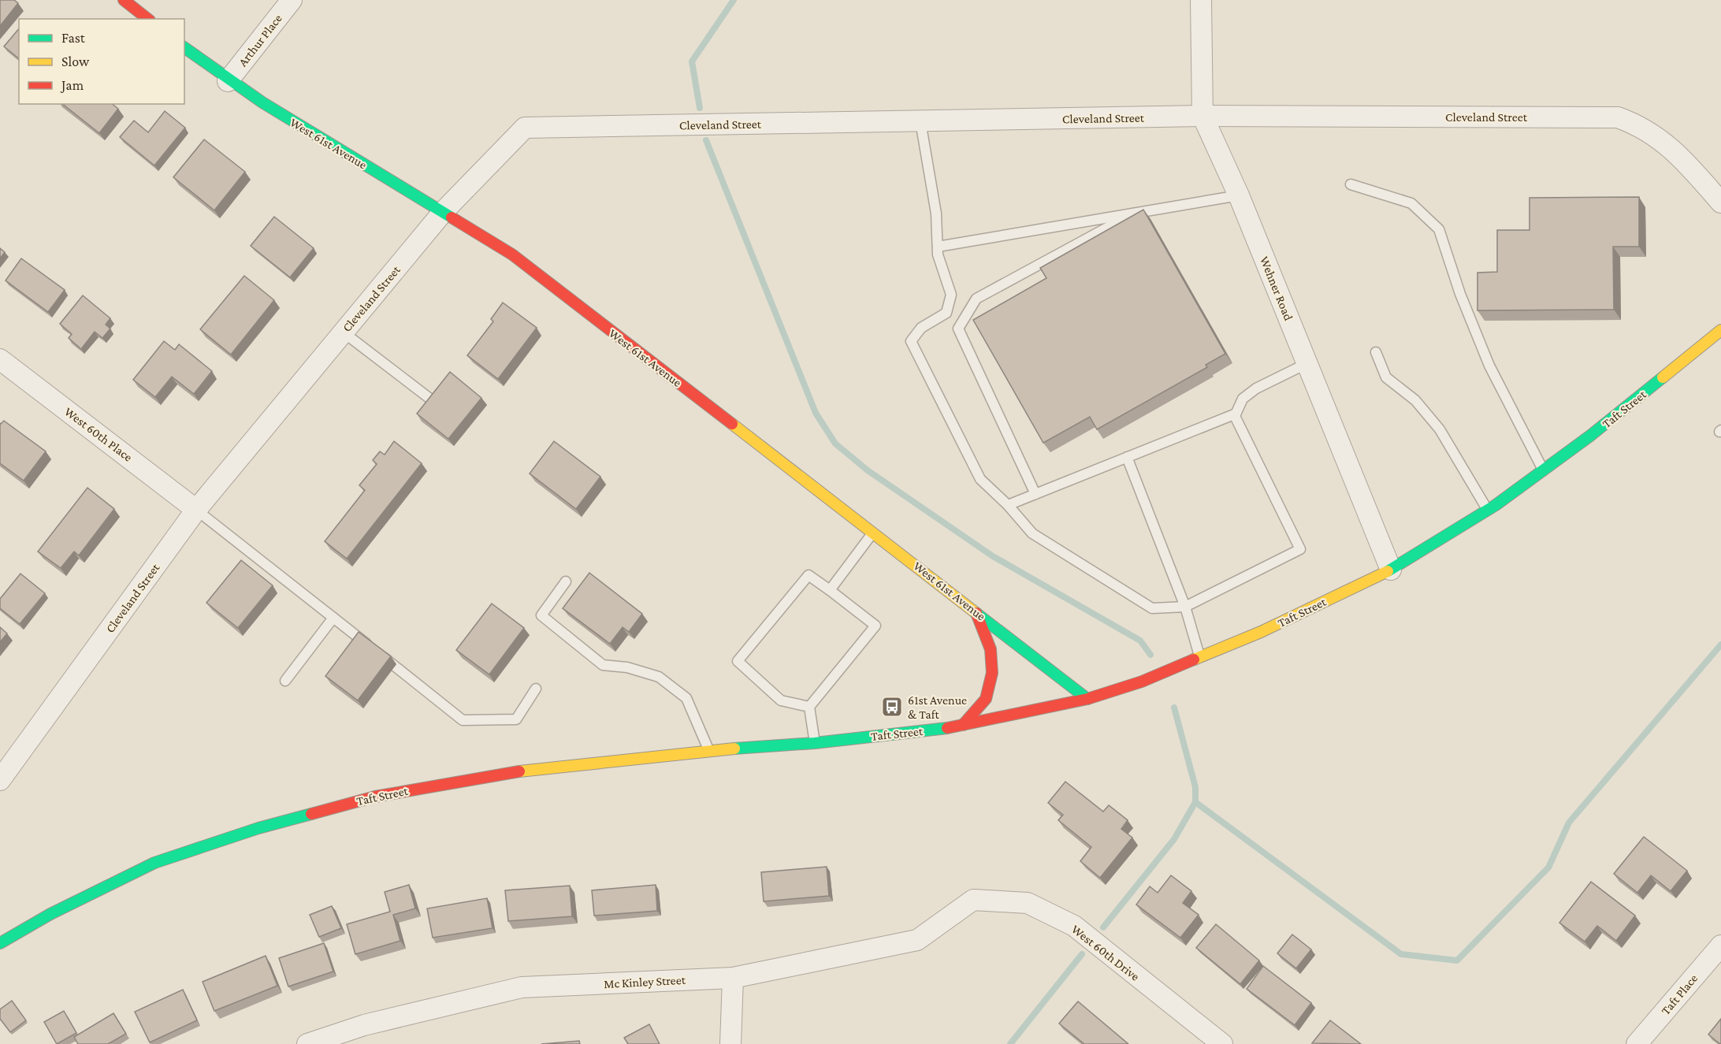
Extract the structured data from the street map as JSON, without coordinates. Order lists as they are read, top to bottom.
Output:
{
  "streets": {
    "main road": ["West 61st Avenue", "Taft Street"],
    "street": [
      "Arthur Place",
      "Cleveland Street",
      "Wehner Road",
      "West 60th Place",
      "West 60th Drive",
      "Mc Kinley Street",
      "Taft Place"
    ]
  },
  "crossings": [
    ["Arthur Place", "West 61st Avenue"],
    ["Cleveland Street", "West 61st Avenue"],
    ["Cleveland Street", "Wehner Road"],
    ["Cleveland Street", "West 60th Place"],
    ["West 61st Avenue", "Taft Street"],
    ["Wehner Road", "Taft Street"],
    ["West 60th Drive", "Mc Kinley Street"]
  ],
  "places": {
    "bus stop": ["61st Avenue & Taft"]
  },
  "legend": ["Fast", "Slow", "Jam"]
}
